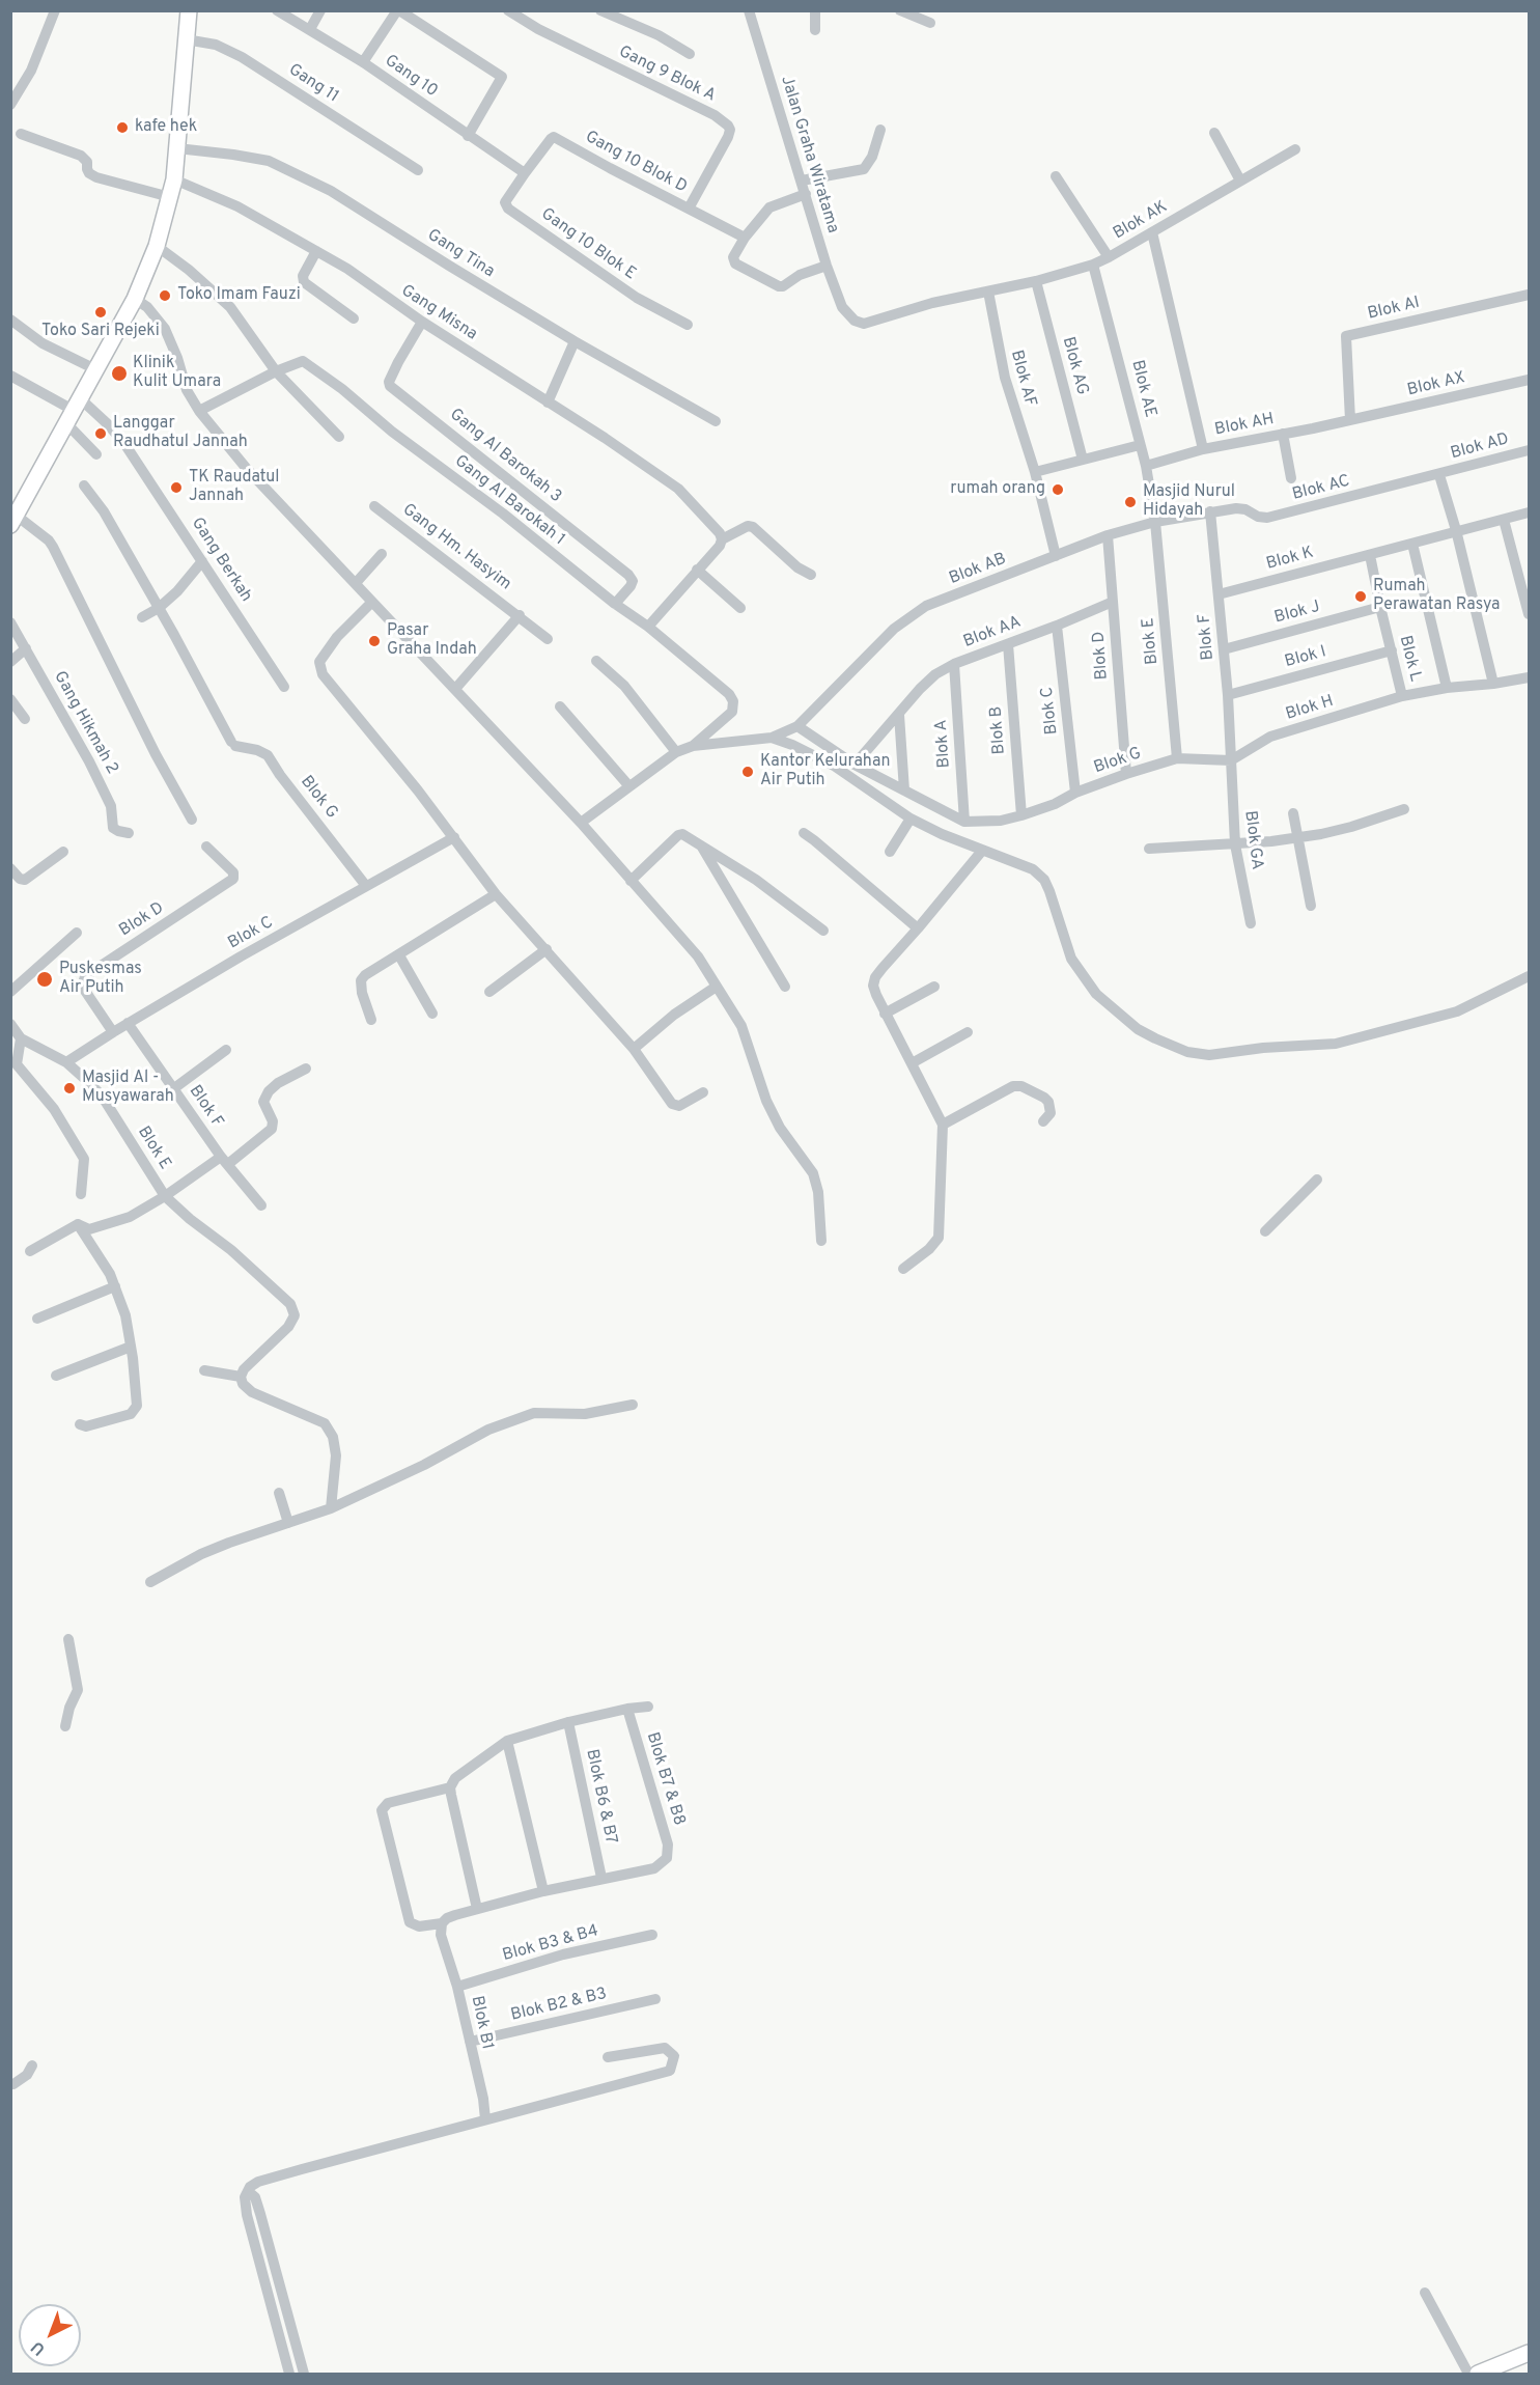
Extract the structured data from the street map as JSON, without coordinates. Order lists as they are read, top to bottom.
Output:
{
  "streets": {
    "street": [
      "Gang 9 Blok A",
      "Gang 10",
      "Gang 11",
      "Jalan Graha Wiratama",
      "Gang 10 Blok D",
      "Blok AK",
      "Gang 10 Blok E",
      "Gang Tina",
      "Blok AI",
      "Gang Misna",
      "Blok AG",
      "Blok AF",
      "Blok AX",
      "Blok AE",
      "Blok AH",
      "Blok AD",
      "Gang Al Barokah 3",
      "Blok AC",
      "Gang Al Barokah 1",
      "Gang Hm. Hasyim",
      "Blok K",
      "Gang Berkah",
      "Blok AB",
      "Blok J",
      "Blok AA",
      "Blok F",
      "Blok E",
      "Blok D",
      "Blok I",
      "Blok L",
      "Blok H",
      "Blok C",
      "Gang Hikmah 2",
      "Blok B",
      "Blok A",
      "Blok G",
      "Blok GA",
      "Blok B7 & B8",
      "Blok B6 & B7",
      "Blok B3 & B4",
      "Blok B2 & B3",
      "Blok B1"
    ]
  },
  "crossings": [
    ["Gang 9 Blok A", "Gang 10 Blok D"],
    ["Gang 10", "Gang 10 Blok D"],
    ["Gang 10", "Gang 10 Blok E"],
    ["Jalan Graha Wiratama", "Blok AK"],
    ["Gang 10 Blok D", "Gang 10 Blok E"],
    ["Blok AK", "Blok AG"],
    ["Blok AK", "Blok AF"],
    ["Blok AK", "Blok AE"],
    ["Blok AI", "Blok AX"],
    ["Blok AI", "Blok AH"],
    ["Gang Misna", "Gang Al Barokah 3"],
    ["Blok AF", "Blok AB"],
    ["Blok AX", "Blok AH"],
    ["Blok AE", "Blok AH"],
    ["Blok AE", "Blok AB"],
    ["Blok AE", "Blok E"],
    ["Blok AD", "Blok AC"],
    ["Gang Al Barokah 3", "Gang Al Barokah 1"],
    ["Blok AC", "Blok AB"],
    ["Blok AC", "Blok F"],
    ["Blok K", "Blok F"],
    ["Blok K", "Blok L"],
    ["Blok AB", "Blok F"],
    ["Blok AB", "Blok E"],
    ["Blok AB", "Blok D"],
    ["Blok J", "Blok F"],
    ["Blok J", "Blok L"],
    ["Blok AA", "Blok D"],
    ["Blok AA", "Blok C"],
    ["Blok AA", "Blok B"],
    ["Blok AA", "Blok A"],
    ["Blok F", "Blok I"],
    ["Blok F", "Blok H"],
    ["Blok F", "Blok C"],
    ["Blok F", "Blok G"],
    ["Blok F", "Blok GA"],
    ["Blok E", "Blok C"],
    ["Blok E", "Blok G"],
    ["Blok D", "Blok C"],
    ["Blok D", "Blok G"],
    ["Blok I", "Blok L"],
    ["Blok L", "Blok H"],
    ["Blok H", "Blok G"],
    ["Blok H", "Blok GA"],
    ["Blok C", "Blok G"],
    ["Blok B", "Blok G"],
    ["Blok A", "Blok G"],
    ["Blok G", "Blok GA"],
    ["Blok B7 & B8", "Blok B6 & B7"],
    ["Blok B3 & B4", "Blok B1"],
    ["Blok B2 & B3", "Blok B1"]
  ],
  "places": [
    "kafe hek",
    "Toko Imam Fauzi",
    "Toko Sari Rejeki",
    "Klinik Kulit Umara",
    "Langgar Raudhatul Jannah",
    "TK Raudatul Jannah",
    "rumah orang",
    "Masjid Nurul Hidayah",
    "Rumah Perawatan Rasya",
    "Pasar Graha Indah",
    "Kantor Kelurahan Air Putih",
    "Puskesmas Air Putih",
    "Masjid Al - Musyawarah"
  ],
  "north": "bottom left"
}
